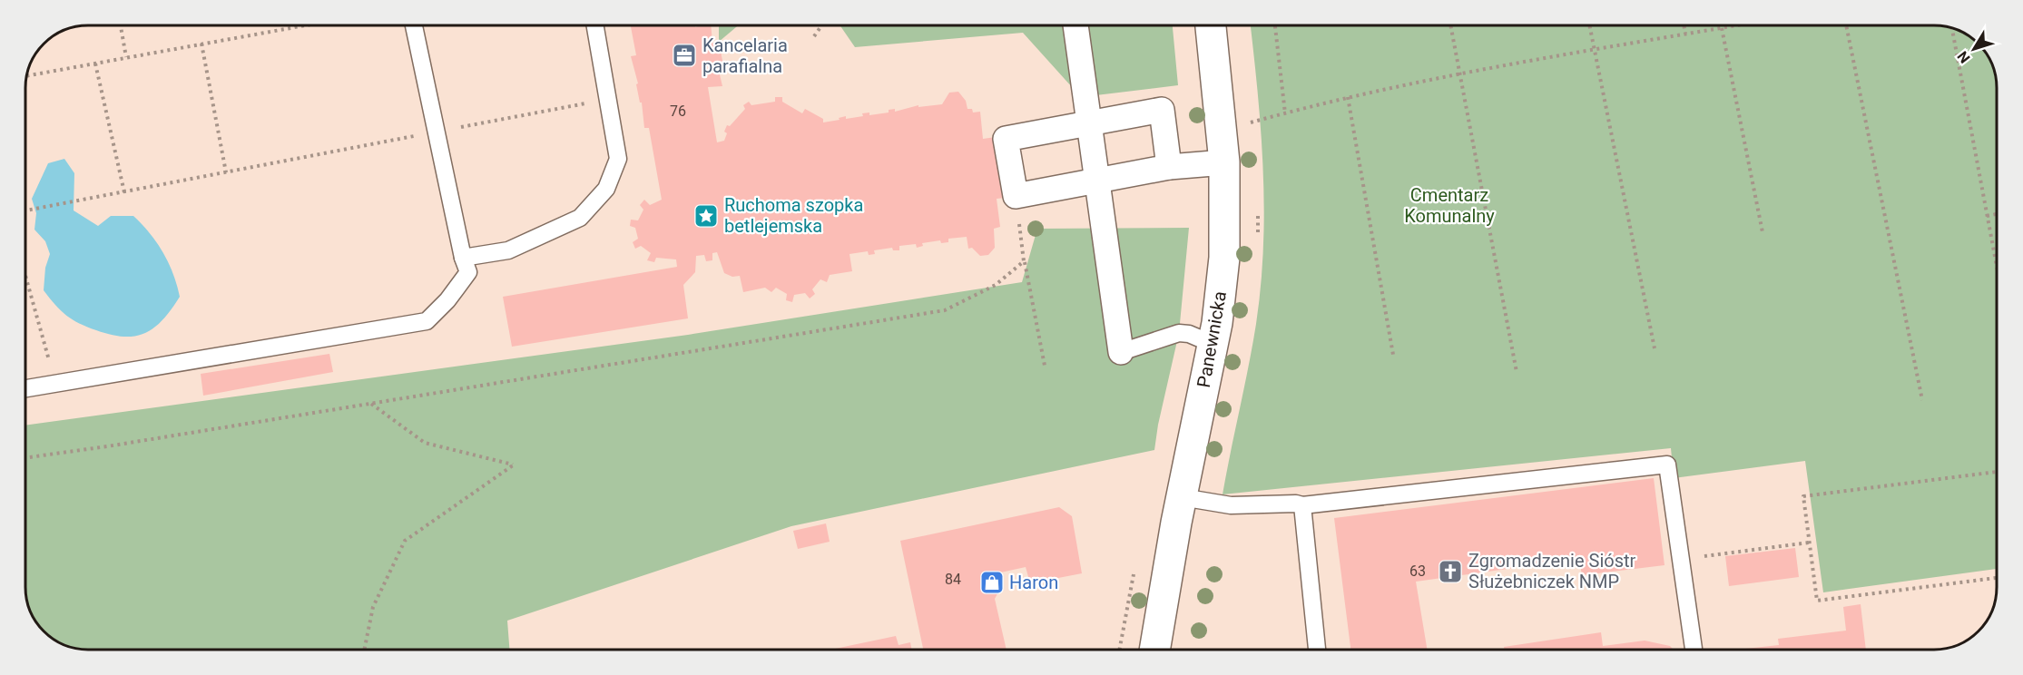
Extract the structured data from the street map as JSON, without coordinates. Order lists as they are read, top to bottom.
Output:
{
  "streets": {
    "street": ["Panewnicka"]
  },
  "parks": ["Cmentarz Komunalny"],
  "places": {
    "office": ["Kancelaria parafialna"],
    "place": ["Ruchoma szopka betlejemska"],
    "church": ["Zgromadzenie Sióstr Służebniczek NMP"],
    "shop": ["Haron"]
  },
  "house_numbers": ["76", "63", "84"],
  "north": "bottom left"
}
